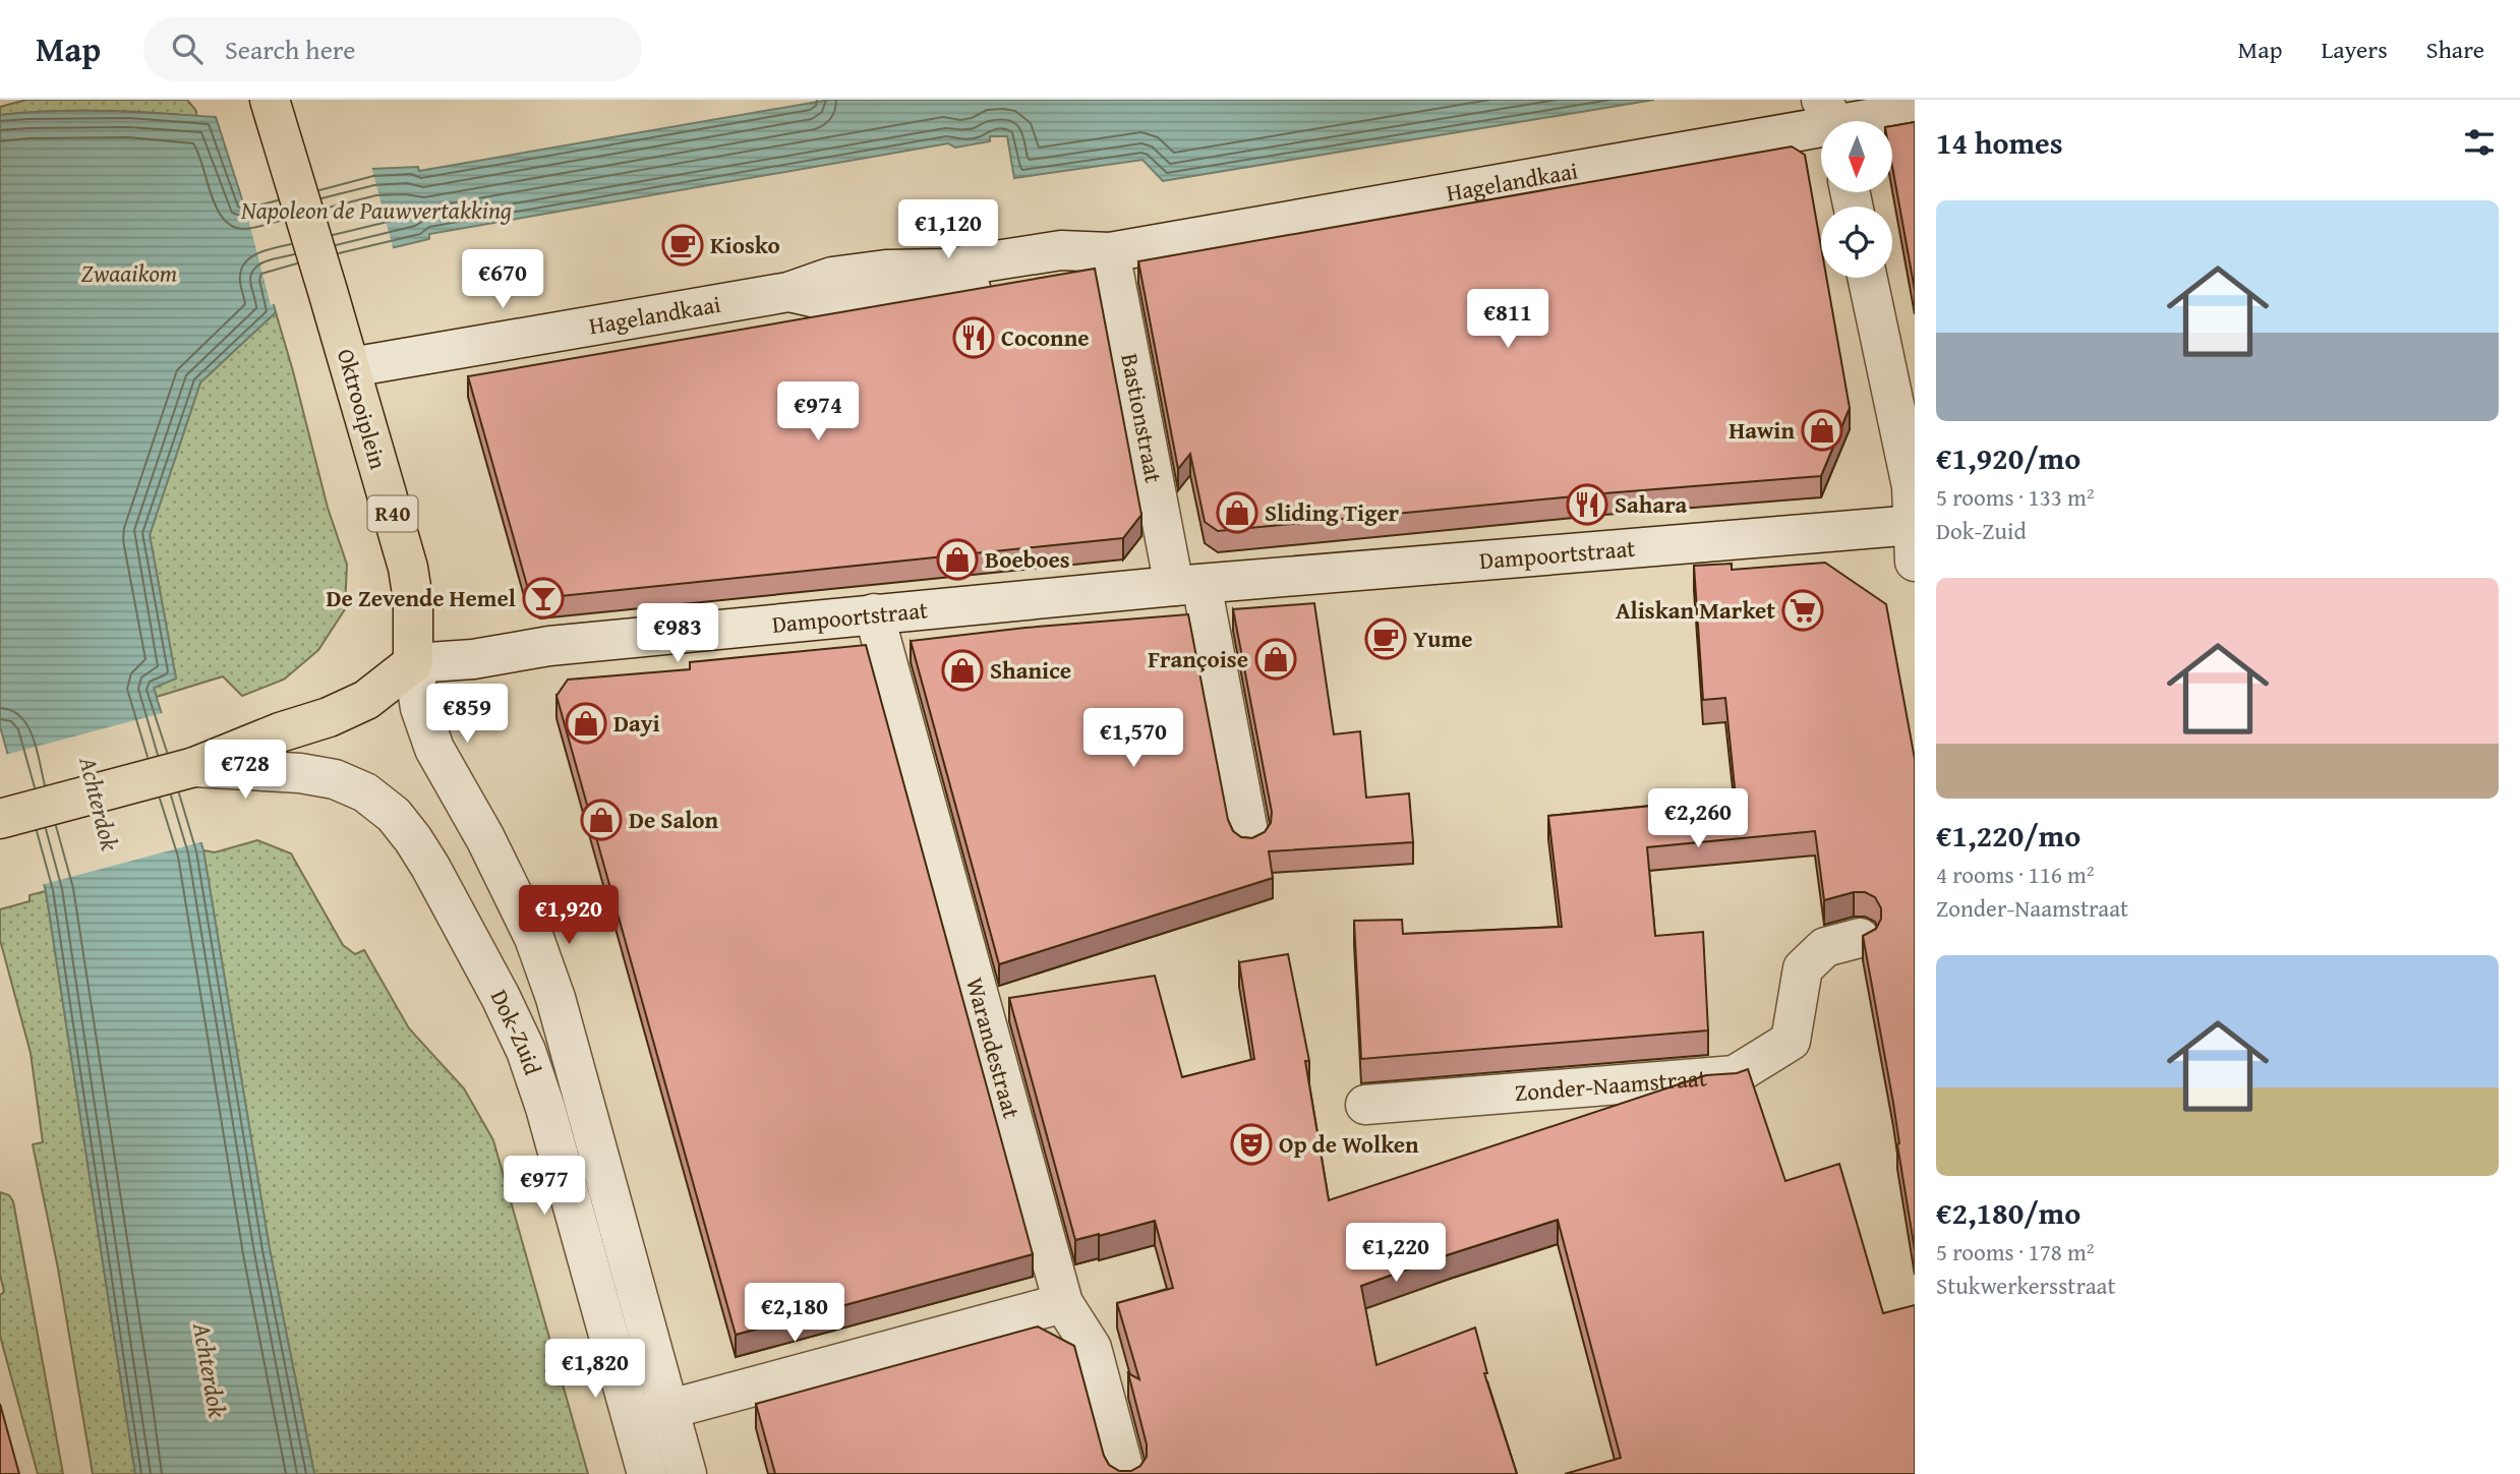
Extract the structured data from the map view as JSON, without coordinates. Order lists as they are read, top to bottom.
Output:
{
  "streets": {
    "main road": ["Oktrooiplein", "R40"],
    "street": [
      "Hagelandkaai",
      "Bastionstraat",
      "Dampoortstraat",
      "Dok-Zuid",
      "Warandestraat",
      "Zonder-Naamstraat"
    ]
  },
  "crossings": [
    ["Hagelandkaai", "Oktrooiplein"],
    ["Hagelandkaai", "Bastionstraat"],
    ["Oktrooiplein", "Dampoortstraat"],
    ["Oktrooiplein", "Dok-Zuid"],
    ["Bastionstraat", "Dampoortstraat"],
    ["Dampoortstraat", "Dok-Zuid"],
    ["Dampoortstraat", "Warandestraat"]
  ],
  "water": ["Napoleon de Pauwvertakking", "Zwaaikom", "Achterdok"],
  "places": {
    "cafe": ["Kiosko", "Yume"],
    "restaurant": ["Coconne", "Sahara"],
    "shop": [
      "Hawin",
      "Sliding Tiger",
      "Boeboes",
      "Françoise",
      "Shanice",
      "Dayi",
      "De Salon"
    ],
    "bar": ["De Zevende Hemel"],
    "supermarket": ["Aliskan Market"],
    "theatre": ["Op de Wolken"]
  },
  "north": "bottom",
  "page": {
    "header": "Map",
    "search": "Search here",
    "nav": ["Map", "Layers", "Share"],
    "heading": "14 homes",
    "list": [
      {
        "name": "€1,920/mo",
        "note": "5 rooms · 133 m² · Dok-Zuid"
      },
      {
        "name": "€1,220/mo",
        "note": "4 rooms · 116 m² · Zonder-Naamstraat"
      },
      {
        "name": "€2,180/mo",
        "note": "5 rooms · 178 m² · Stukwerkersstraat"
      }
    ],
    "price": [
      "€1,120",
      "€670",
      "€811",
      "€974",
      "€983",
      "€859",
      "€1,570",
      "€728",
      "€2,260",
      "€1,920",
      "€977",
      "€1,220",
      "€2,180",
      "€1,820"
    ]
  }
}
